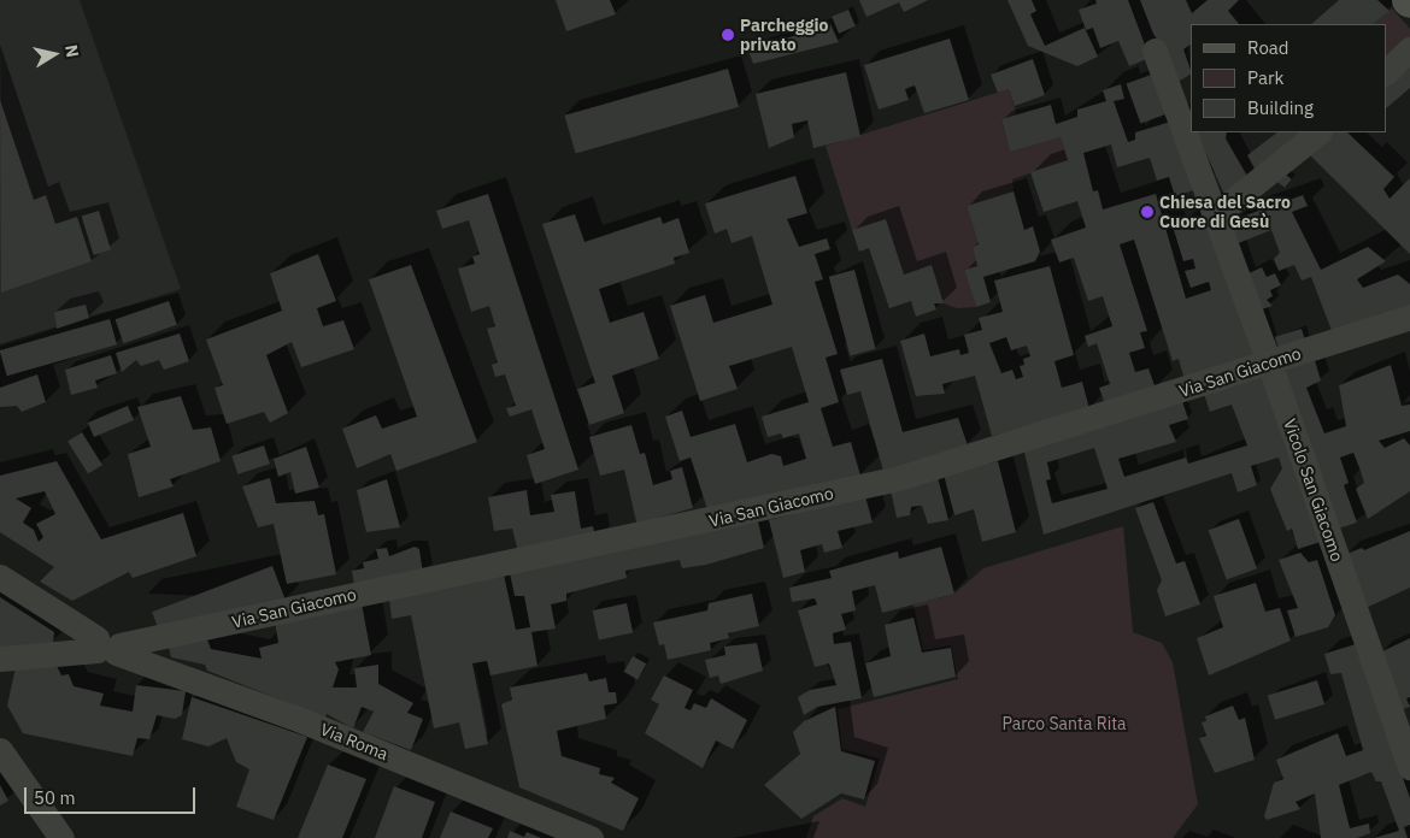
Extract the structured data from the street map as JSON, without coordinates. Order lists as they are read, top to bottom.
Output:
{
  "streets": {
    "street": ["Via San Giacomo", "Vicolo San Giacomo", "Via Roma"]
  },
  "crossings": [
    ["Via San Giacomo", "Vicolo San Giacomo"],
    ["Via San Giacomo", "Via Roma"]
  ],
  "parks": ["Parco Santa Rita"],
  "places": ["Parcheggio privato", "Chiesa del Sacro Cuore di Gesù"],
  "legend": ["Road", "Park", "Building"],
  "scale_bar": "50 m",
  "north": "right"
}
